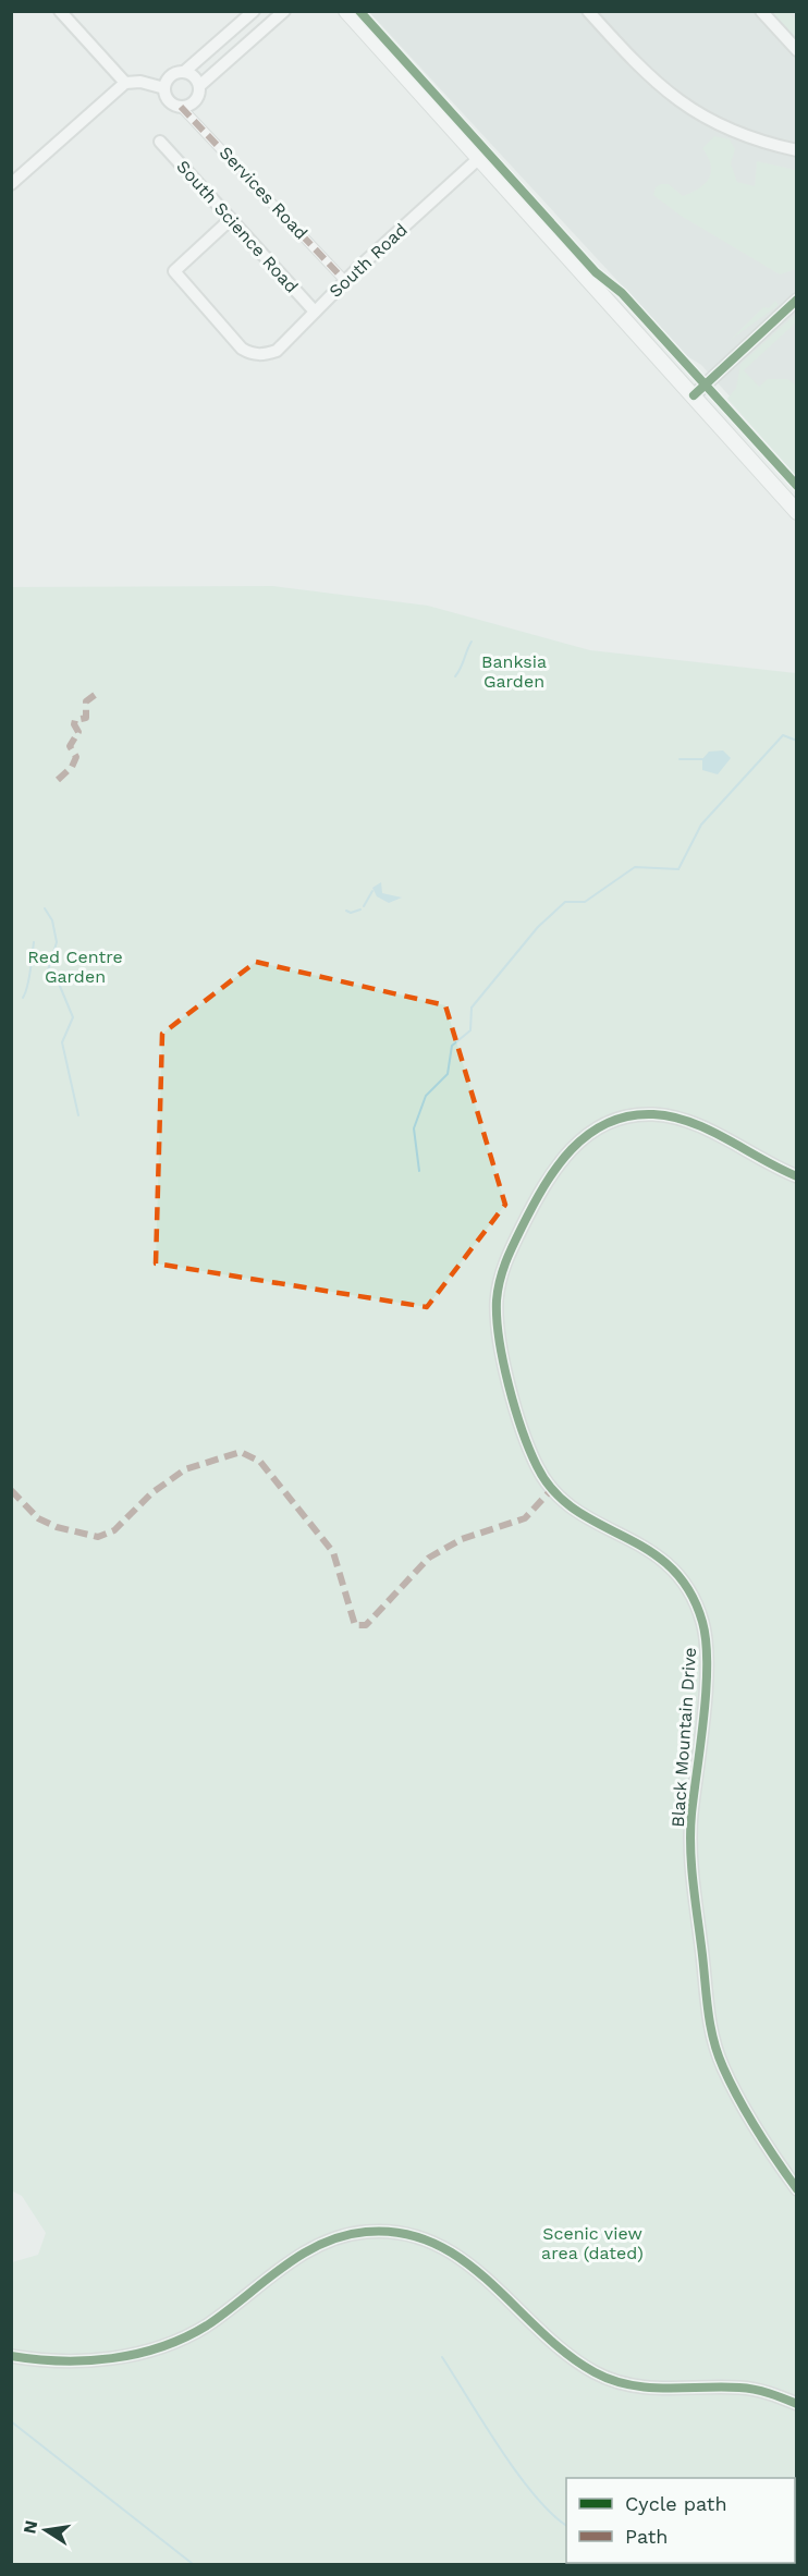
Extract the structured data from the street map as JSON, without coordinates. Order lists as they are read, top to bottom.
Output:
{
  "streets": {
    "street": [
      "Services Road",
      "South Science Road",
      "South Road",
      "Black Mountain Drive"
    ]
  },
  "crossings": [
    ["Services Road", "South Road"],
    ["South Science Road", "South Road"]
  ],
  "parks": ["Banksia Garden", "Red Centre Garden", "Scenic view area (dated)"],
  "legend": ["Cycle path", "Path"],
  "north": "left"
}
